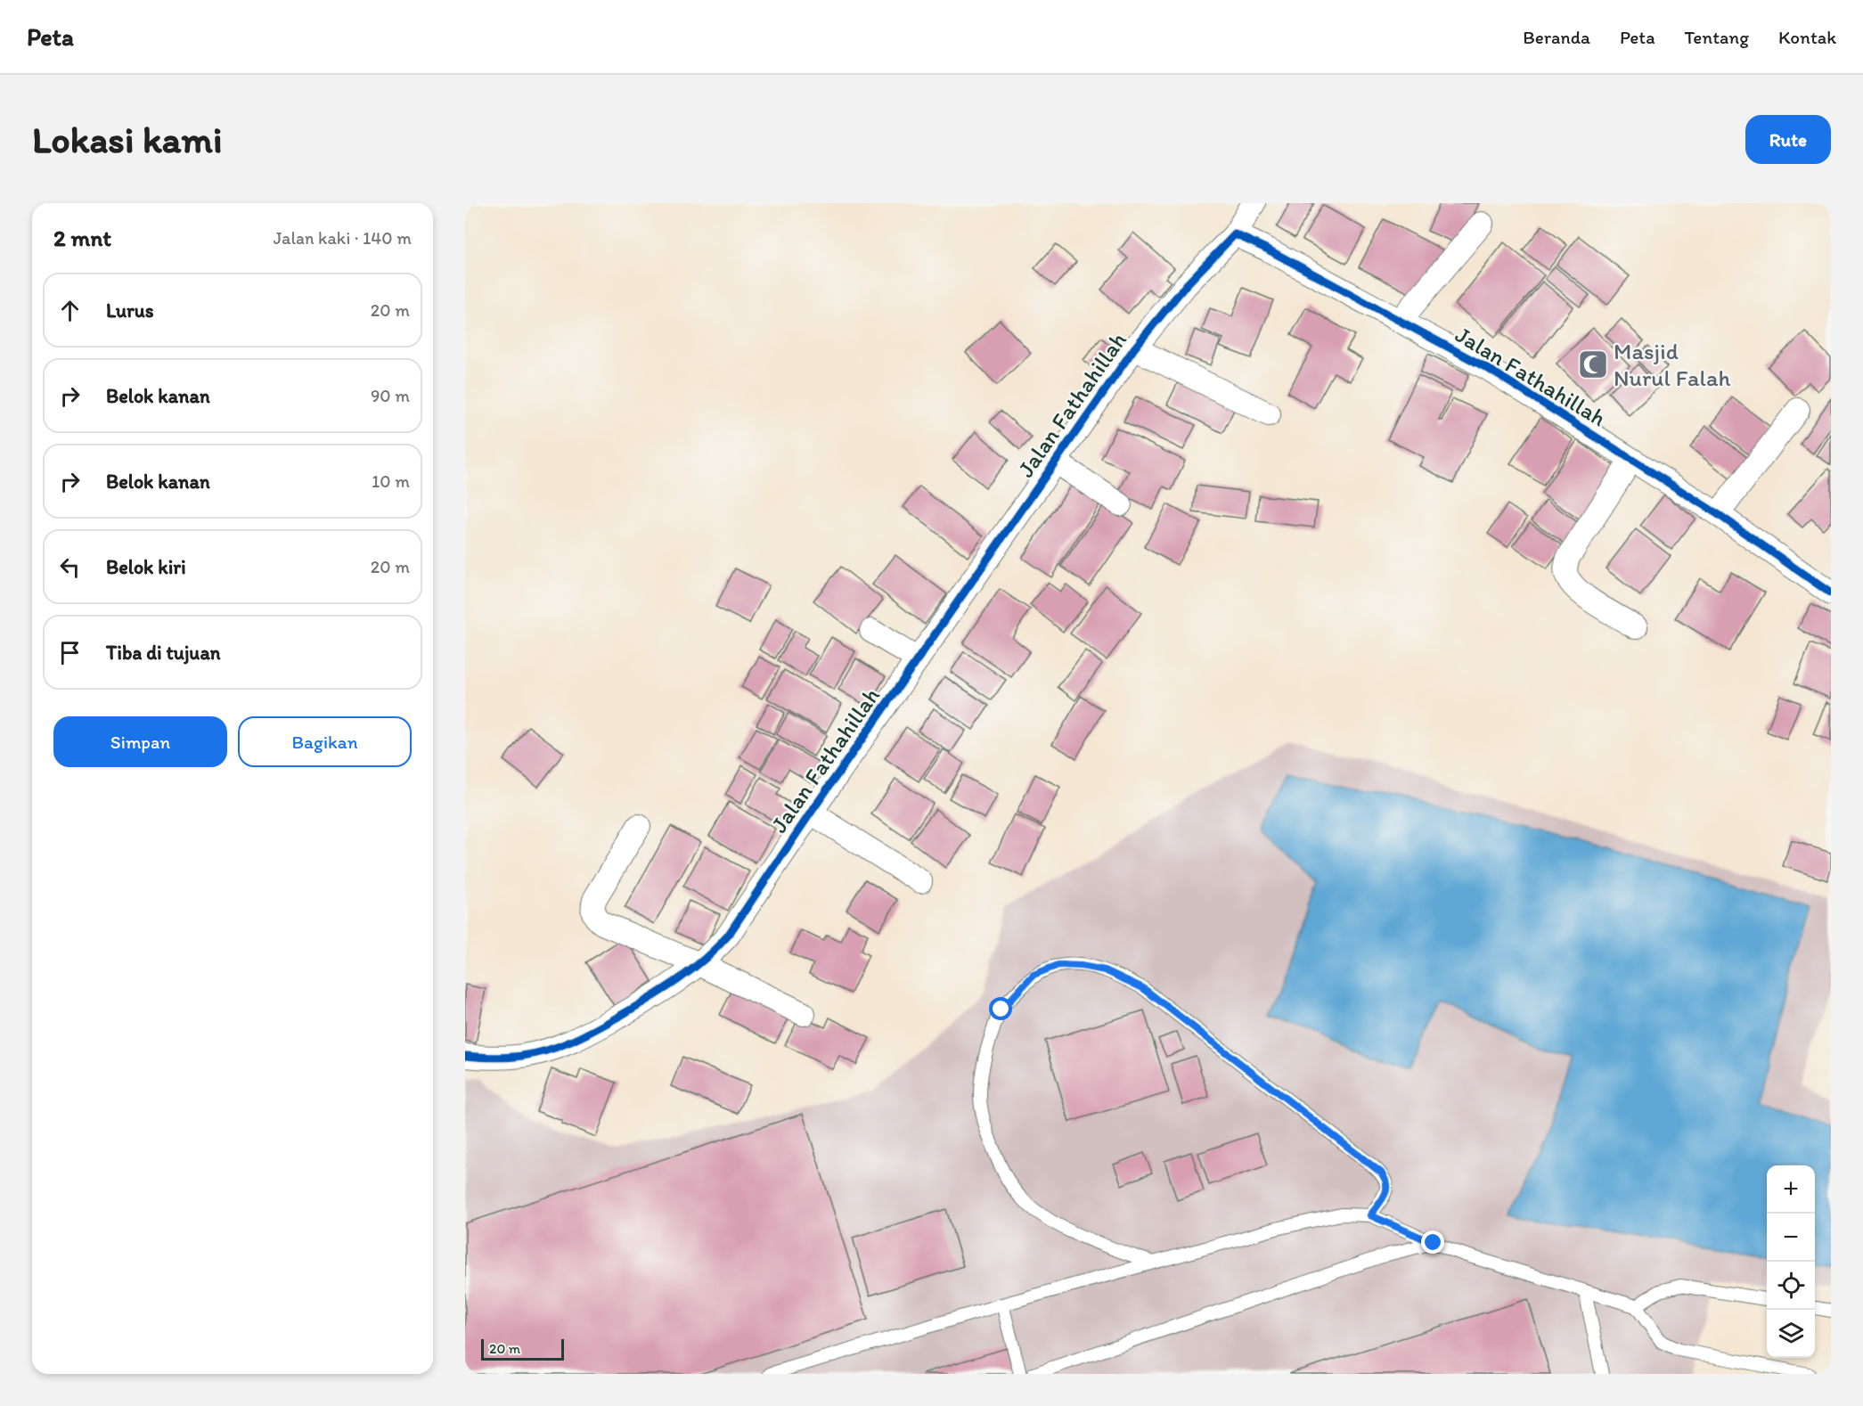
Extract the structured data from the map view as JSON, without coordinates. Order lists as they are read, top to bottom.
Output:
{
  "streets": {
    "street": ["Jalan Fathahillah"]
  },
  "places": {
    "mosque": ["Masjid Nurul Falah"]
  },
  "scale_bar": "20 m",
  "page": {
    "header": "Peta",
    "nav": [
      "Beranda",
      "Peta",
      "Tentang",
      "Kontak"
    ],
    "buttons": [
      "Rute",
      ["Simpan", "Bagikan"]
    ],
    "title": "Lokasi kami",
    "heading": ["2 mnt", "Jalan kaki · 140 m"],
    "list": [
      ["Lurus", "20 m"],
      ["Belok kanan", "90 m"],
      ["Belok kanan", "10 m"],
      ["Belok kiri", "20 m"],
      "Tiba di tujuan"
    ],
    "map_buttons": ["+", "−"],
    "scale": "20 m"
  }
}
